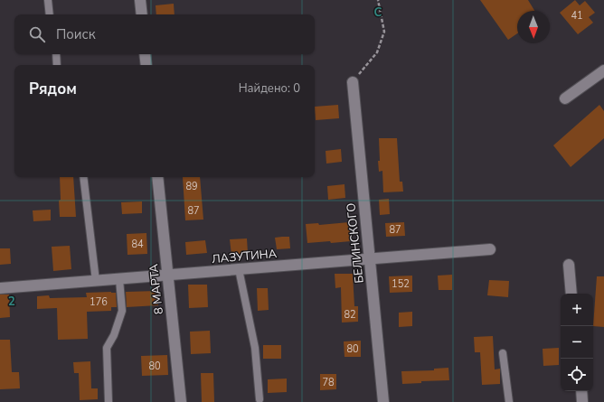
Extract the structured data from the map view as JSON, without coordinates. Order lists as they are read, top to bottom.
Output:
{
  "streets": {
    "street": ["БЕЛИНСКОГО", "ЛАЗУТИНА", "8 МАРТА"]
  },
  "crossings": [
    ["БЕЛИНСКОГО", "ЛАЗУТИНА"],
    ["ЛАЗУТИНА", "8 МАРТА"]
  ],
  "house_numbers": [
    "41",
    "89",
    "87",
    "87",
    "84",
    "152",
    "176",
    "82",
    "80",
    "80",
    "78"
  ],
  "north": "bottom",
  "page": {
    "search": "Поиск",
    "heading": ["Рядом", "Найдено: 0"],
    "map_buttons": ["+", "−"]
  },
  "grid": {
    "columns": ["C"],
    "rows": ["2"]
  }
}
